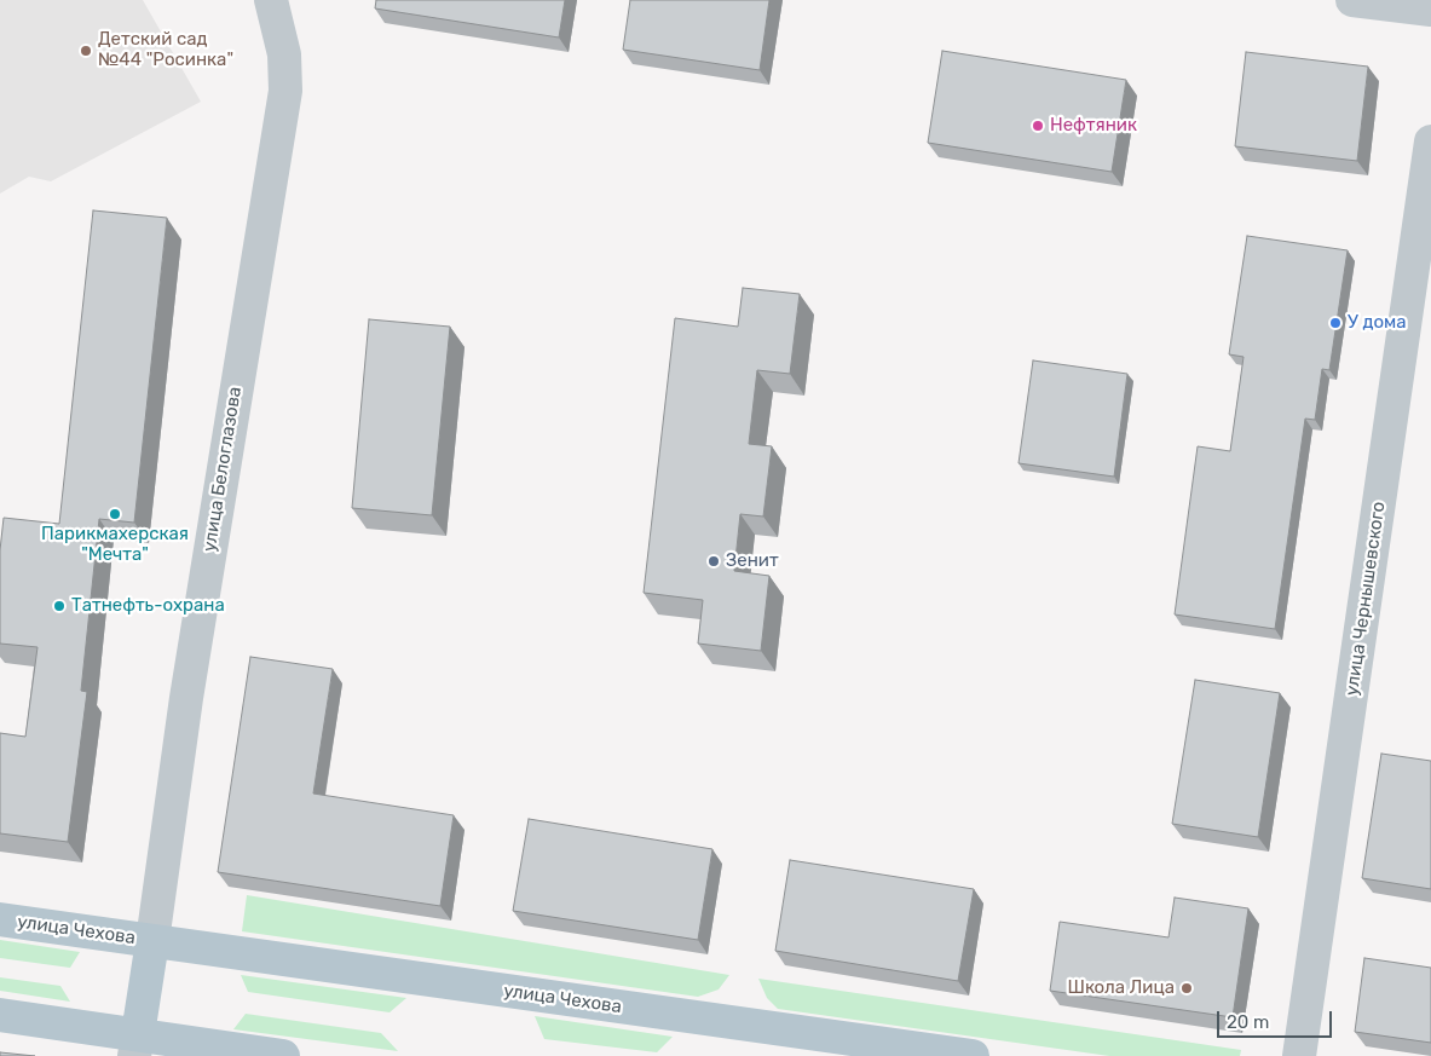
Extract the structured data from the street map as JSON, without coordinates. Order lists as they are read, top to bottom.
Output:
{
  "streets": {
    "main road": ["улица Чехова"],
    "street": ["улица Белоглазова", "улица Чернышевского"]
  },
  "crossings": [
    ["улица Белоглазова", "улица Чехова"]
  ],
  "places": [
    "Детский сад №44 \"Росинка\"",
    "Нефтяник",
    "У дома",
    "Парикмахерская \"Мечта\"",
    "Зенит",
    "Татнефть-охрана",
    "Школа Лица"
  ],
  "scale_bar": "20 m"
}
